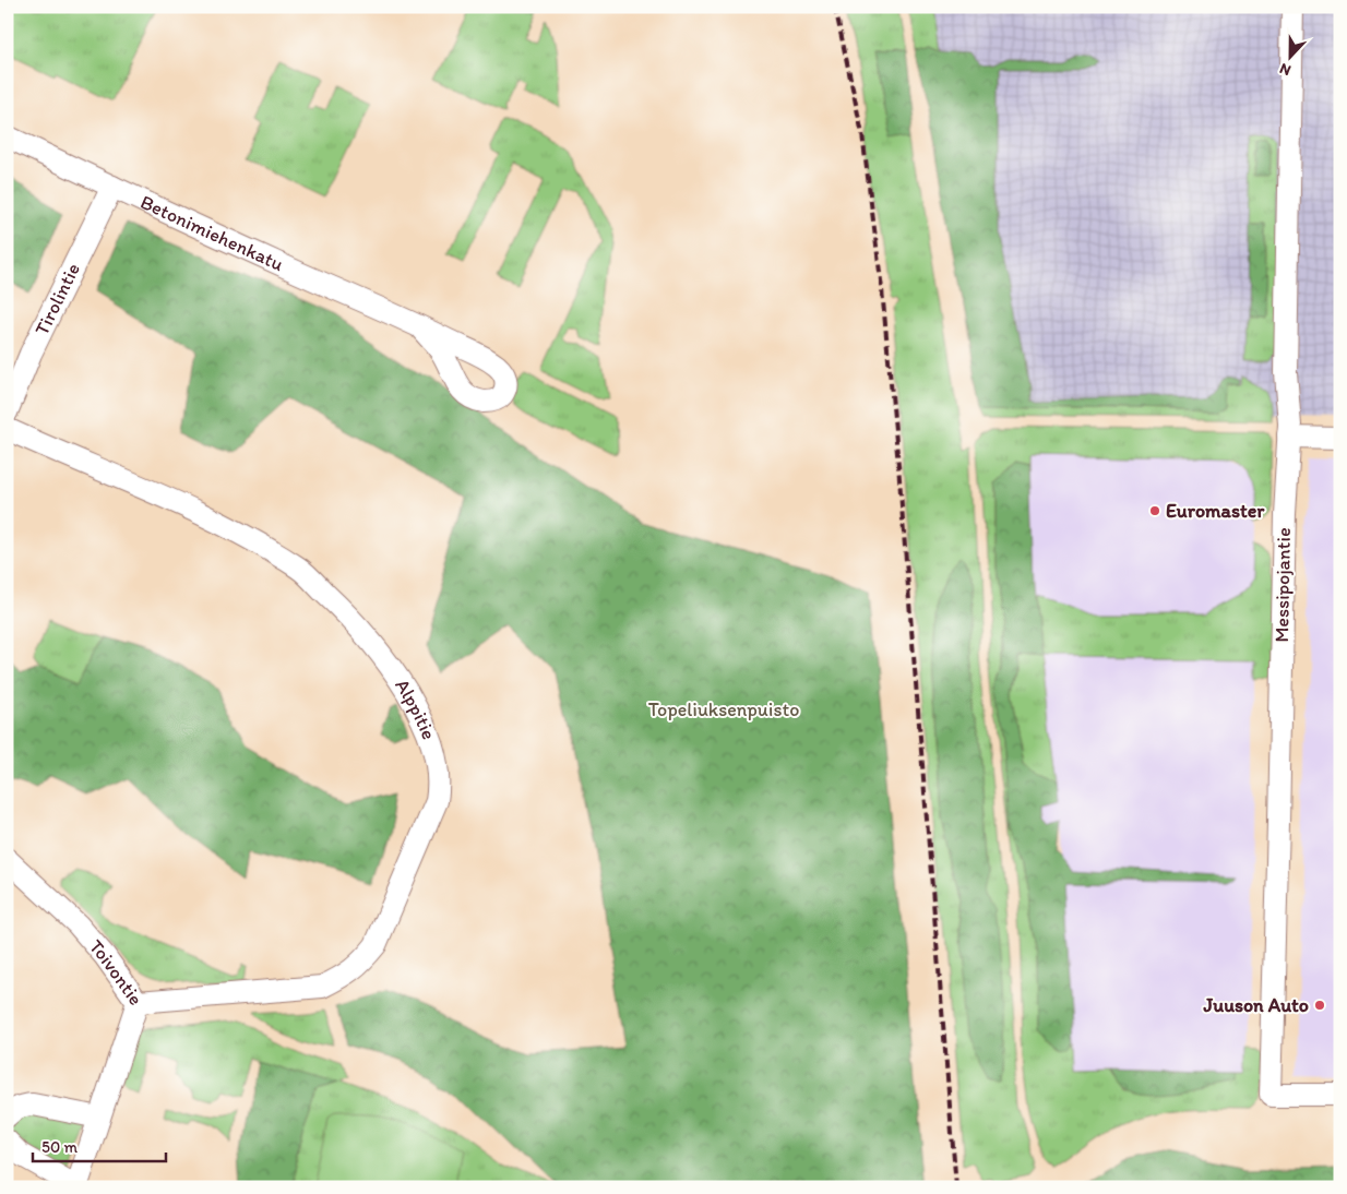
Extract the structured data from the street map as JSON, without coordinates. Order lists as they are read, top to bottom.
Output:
{
  "streets": {
    "street": [
      "Betonimiehenkatu",
      "Tirolintie",
      "Messipojantie",
      "Alppitie",
      "Toivontie"
    ]
  },
  "crossings": [
    ["Betonimiehenkatu", "Tirolintie"],
    ["Alppitie", "Toivontie"]
  ],
  "parks": ["Topeliuksenpuisto"],
  "places": ["Euromaster", "Juuson Auto"],
  "scale_bar": "50 m",
  "north": "bottom"
}
